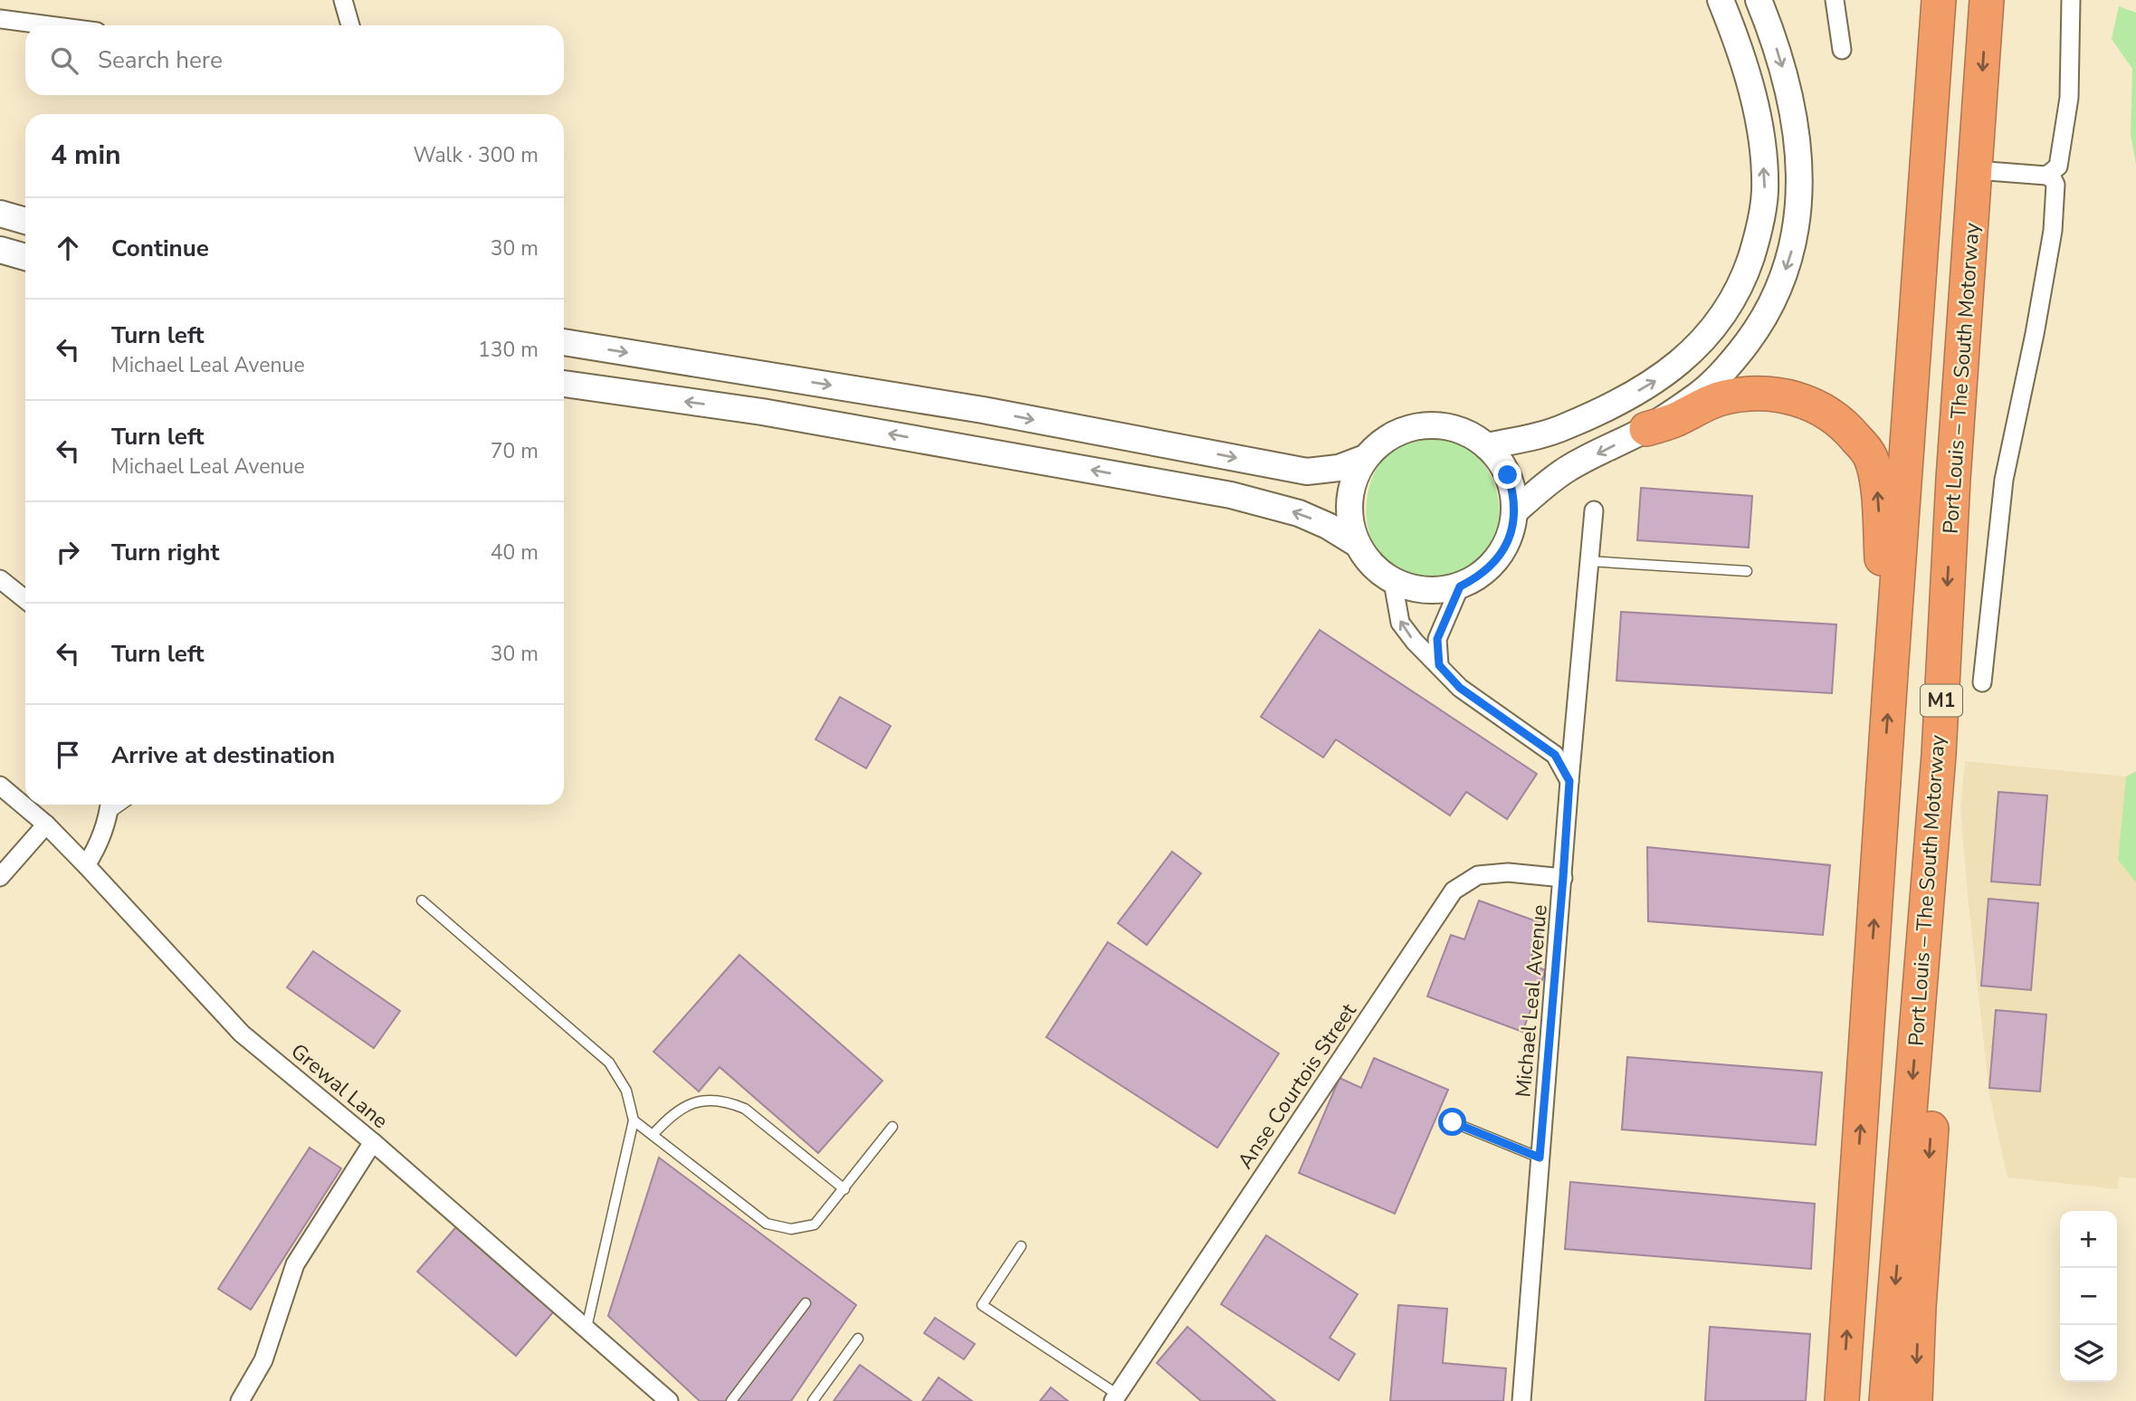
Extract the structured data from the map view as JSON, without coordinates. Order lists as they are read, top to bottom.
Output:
{
  "streets": {
    "highway": ["Port Louis – The South Motorway", "M1"],
    "street": ["Michael Leal Avenue", "Grewal Lane", "Anse Courtois Street"]
  },
  "crossings": [
    ["Michael Leal Avenue", "Anse Courtois Street"]
  ],
  "page": {
    "search": "Search here",
    "heading": ["4 min", "Walk · 300 m"],
    "list": [
      ["Continue", "30 m"],
      ["Turn left", "Michael Leal Avenue", "130 m"],
      ["Turn left", "Michael Leal Avenue", "70 m"],
      ["Turn right", "40 m"],
      ["Turn left", "30 m"],
      "Arrive at destination"
    ],
    "map_buttons": ["+", "−"]
  }
}
